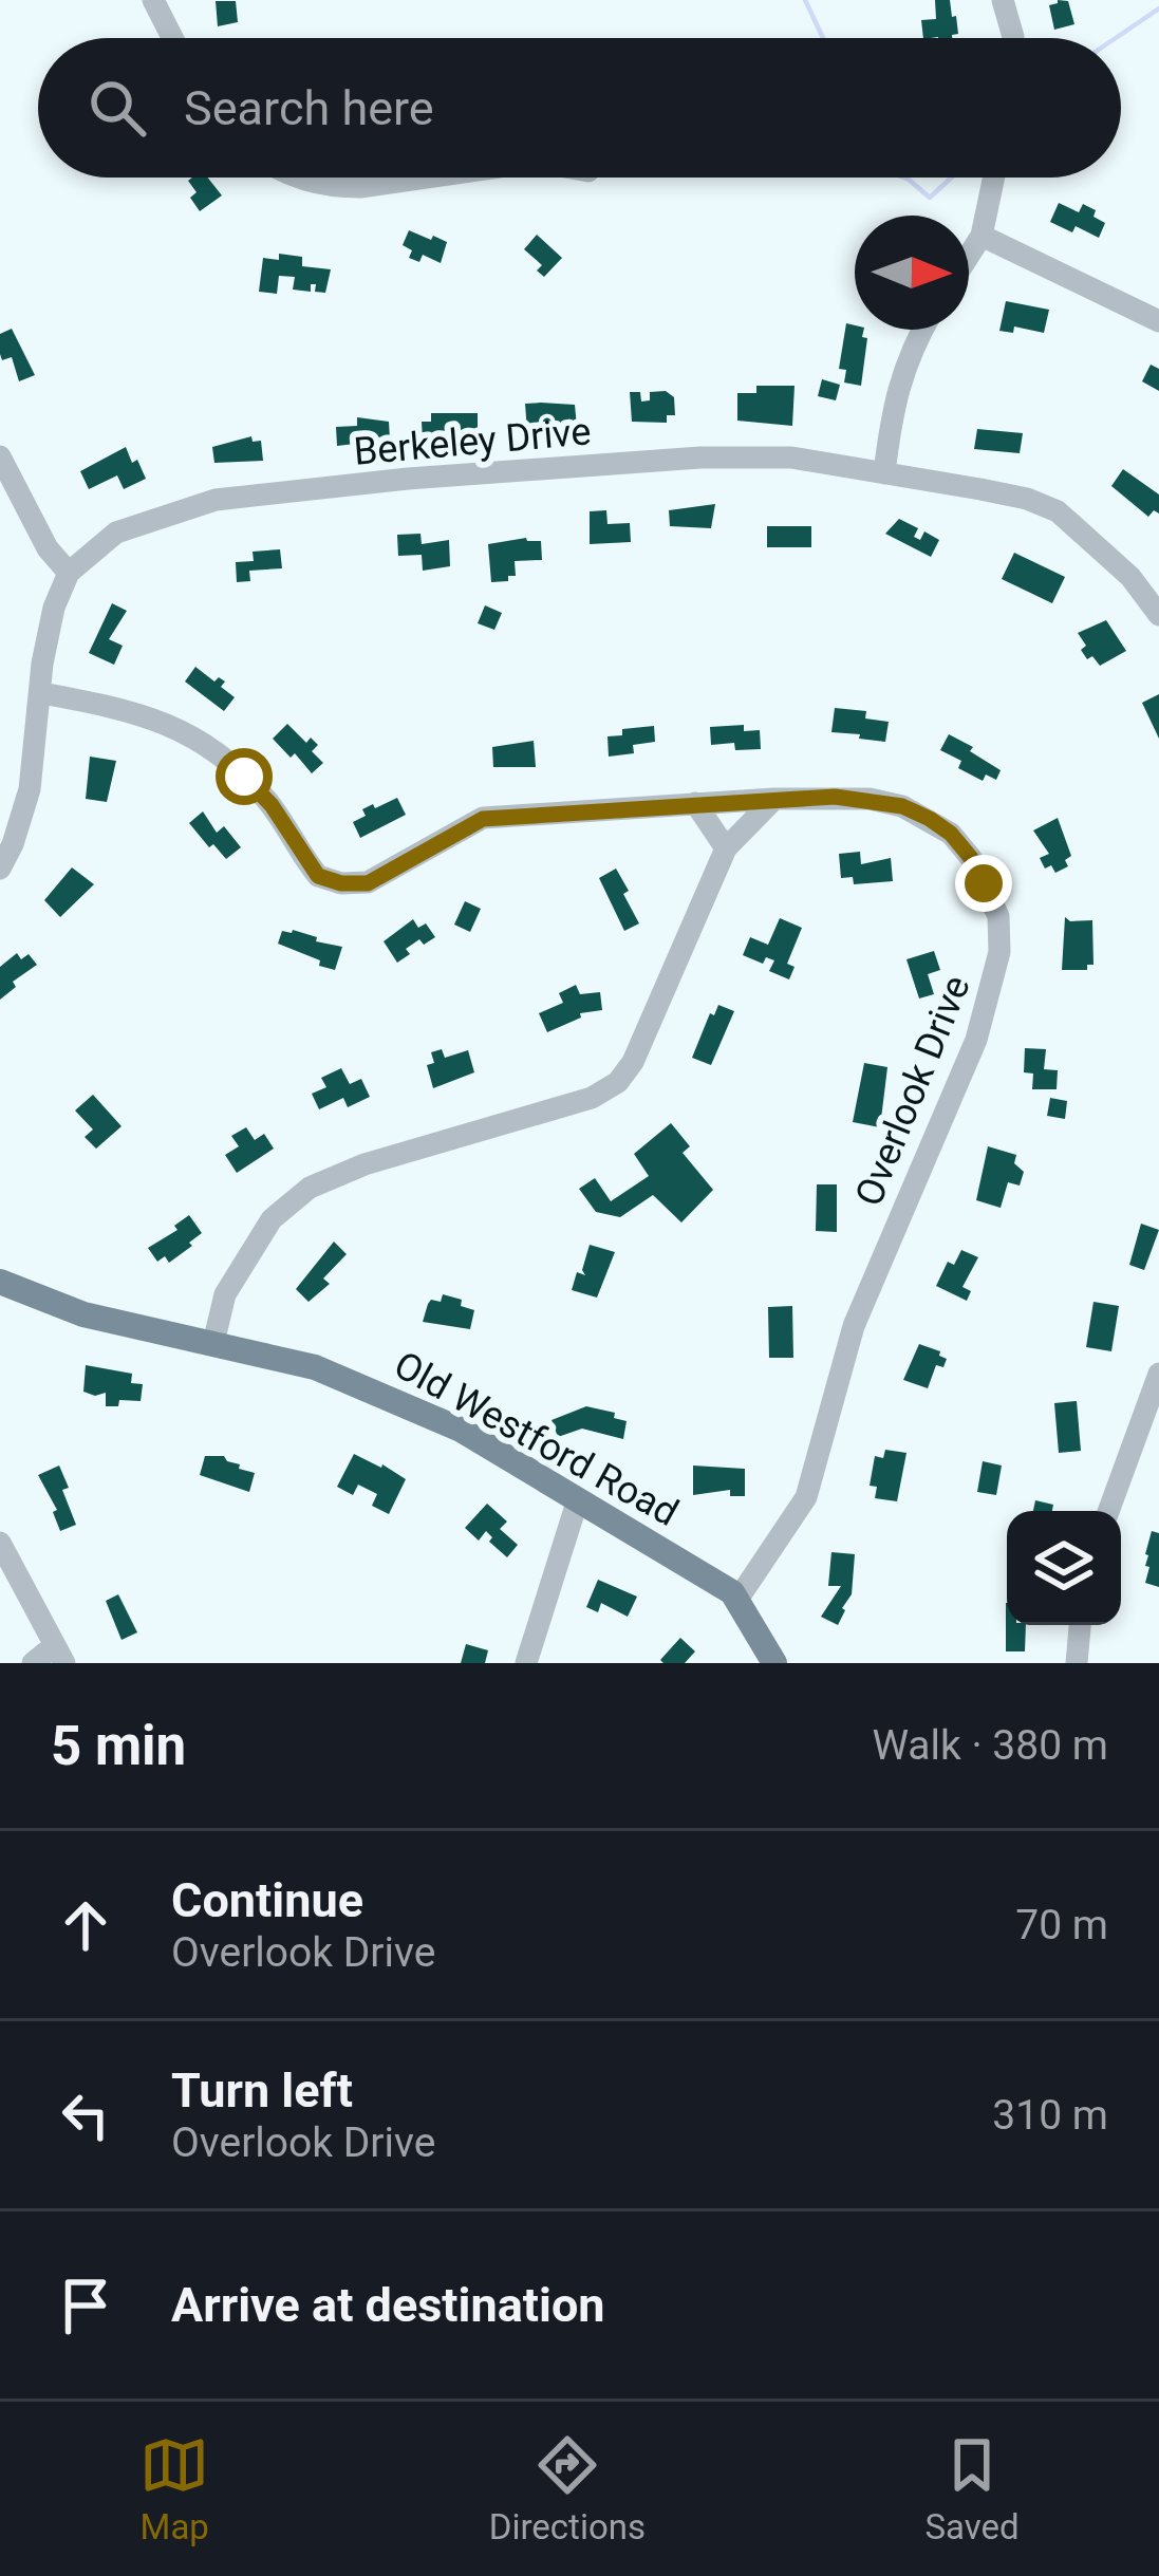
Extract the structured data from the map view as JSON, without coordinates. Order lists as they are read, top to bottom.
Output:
{
  "streets": {
    "main road": ["Old Westford Road"],
    "street": ["Berkeley Drive", "Overlook Drive"]
  },
  "crossings": [
    ["Overlook Drive", "Old Westford Road"]
  ],
  "north": "right",
  "page": {
    "search": "Search here",
    "heading": ["5 min", "Walk · 380 m"],
    "list": [
      ["Continue", "Overlook Drive", "70 m"],
      ["Turn left", "Overlook Drive", "310 m"],
      "Arrive at destination"
    ],
    "nav": ["Map", "Directions", "Saved"]
  }
}
